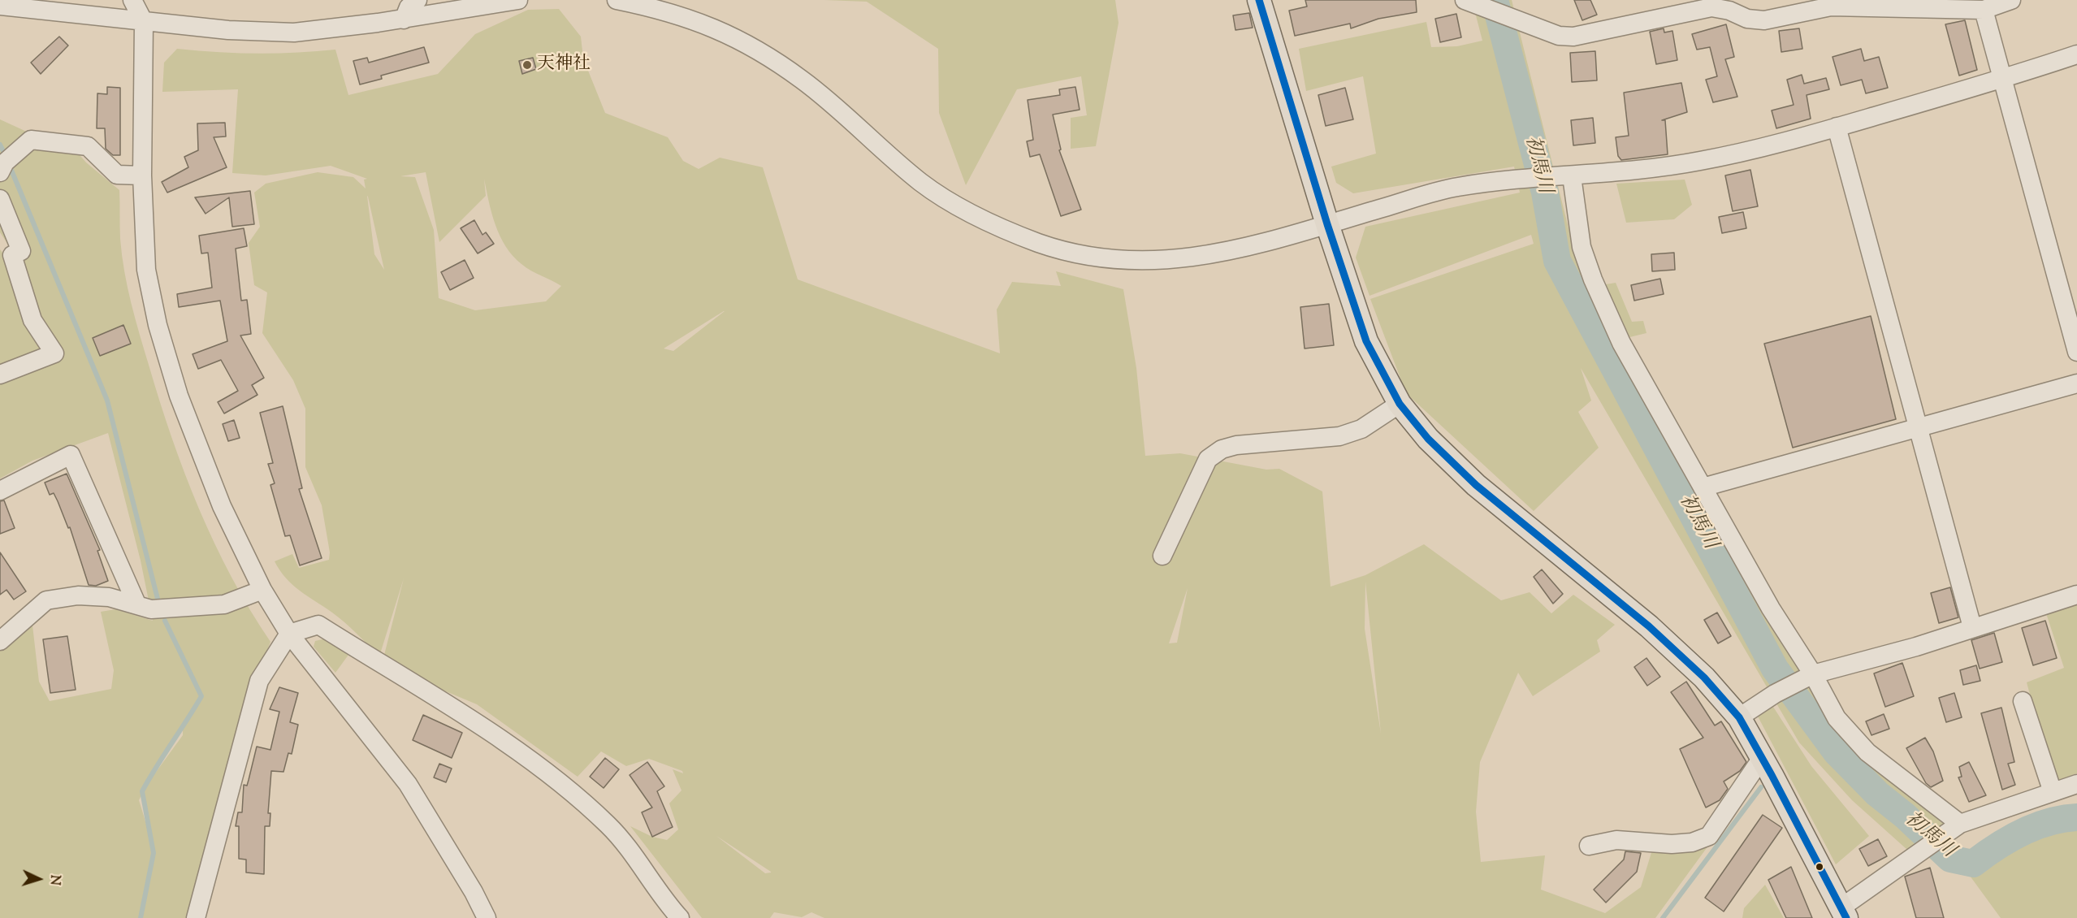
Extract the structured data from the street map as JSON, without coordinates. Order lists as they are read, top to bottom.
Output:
{
  "water": ["初馬川"],
  "places": ["天神社"],
  "north": "right"
}
